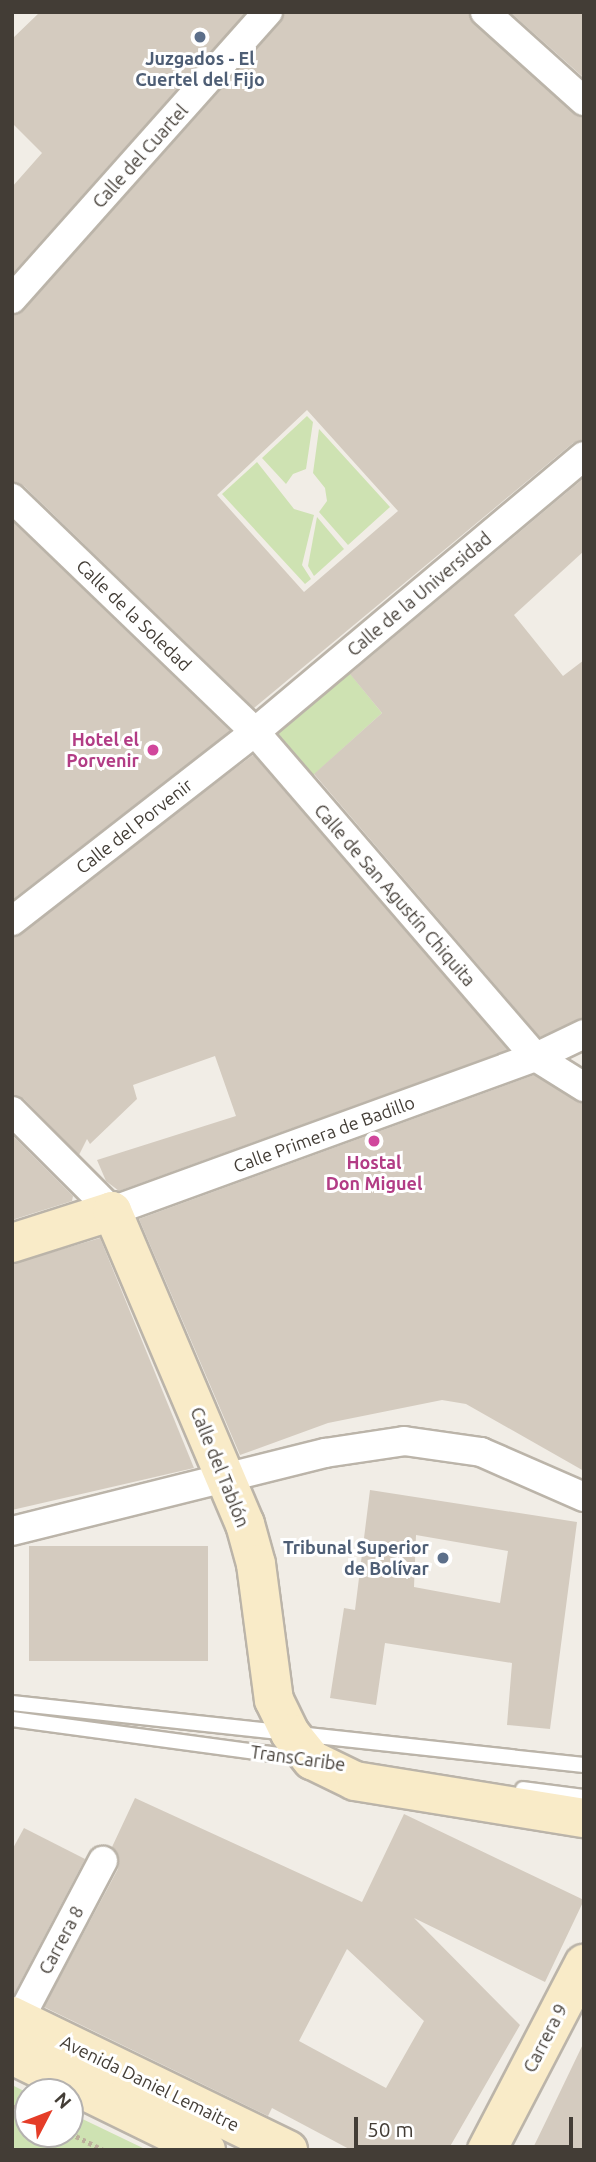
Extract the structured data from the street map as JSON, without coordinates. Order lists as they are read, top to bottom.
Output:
{
  "streets": {
    "street": [
      "Calle del Cuartel",
      "Calle de la Universidad",
      "Calle de la Soledad",
      "Calle del Porvenir",
      "Calle de San Agustín Chiquita",
      "Calle Primera de Badillo",
      "Calle del Tablón",
      "Carrera 8",
      "Carrera 9",
      "Avenida Daniel Lemaitre"
    ],
    "lane": ["TransCaribe"]
  },
  "crossings": [
    ["Calle de la Universidad", "Calle de la Soledad"],
    ["Calle de la Universidad", "Calle del Porvenir"],
    ["Calle de la Universidad", "Calle de San Agustín Chiquita"],
    ["Calle de la Soledad", "Calle del Porvenir"],
    ["Calle de la Soledad", "Calle de San Agustín Chiquita"],
    ["Calle del Porvenir", "Calle de San Agustín Chiquita"],
    ["Calle de San Agustín Chiquita", "Calle Primera de Badillo"],
    ["Calle Primera de Badillo", "Calle del Tablón"],
    ["Calle del Tablón", "TransCaribe"],
    ["Carrera 8", "Avenida Daniel Lemaitre"]
  ],
  "places": [
    "Juzgados - El Cuertel del Fijo",
    "Hotel el Porvenir",
    "Hostal Don Miguel",
    "Tribunal Superior de Bolívar"
  ],
  "scale_bar": "50 m",
  "north": "top right"
}
